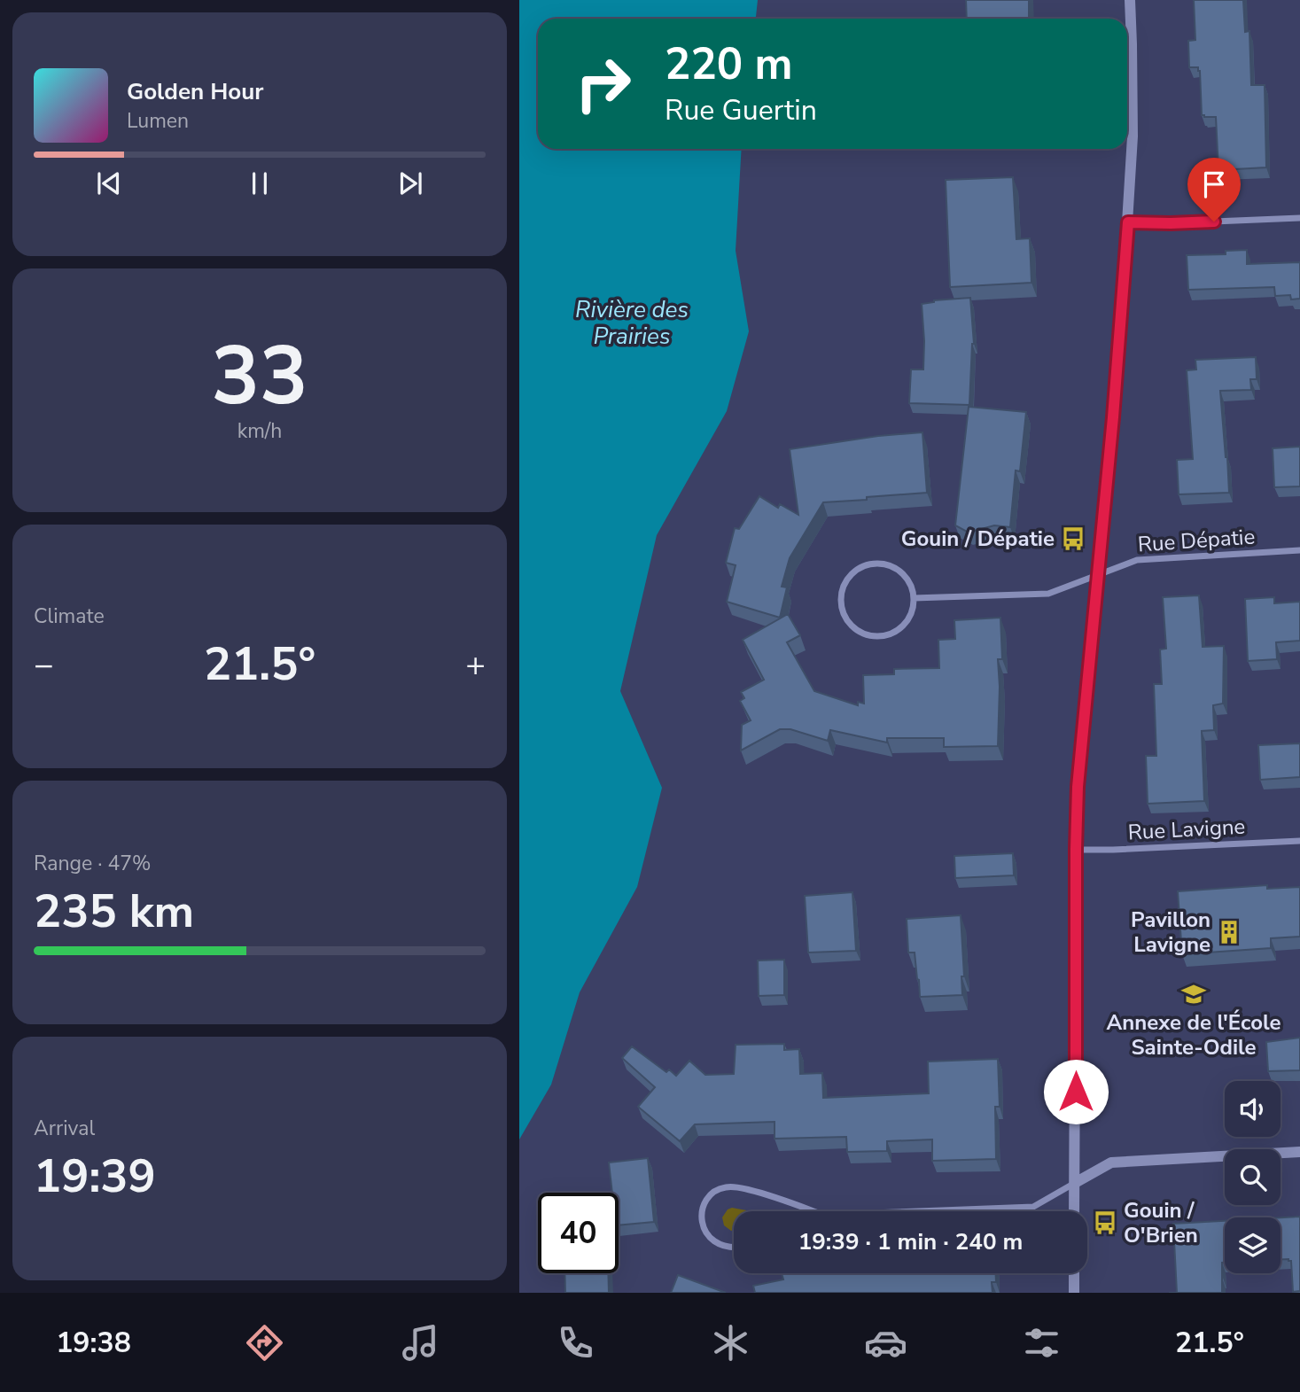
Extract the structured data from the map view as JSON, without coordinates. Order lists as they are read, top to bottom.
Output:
{
  "streets": {
    "street": ["Rue Dépatie", "Rue Lavigne"]
  },
  "water": ["Rivière des Prairies"],
  "places": {
    "bus stop": ["Gouin / Dépatie", "Gouin / O'Brien"],
    "building": ["Pavillon Lavigne"],
    "school or university": ["Annexe de l'École Sainte-Odile"]
  },
  "page": {
    "turn": ["220 m", "Rue Guertin"],
    "song": ["Golden Hour", "Lumen"],
    "tile": [
      ["33", "km/h"],
      "Climate",
      ["Range · 47%", "235 km"],
      ["Arrival", "19:39"]
    ],
    "heat": ["−", "21.5°", "+"],
    "limit": "40",
    "trip": "19:39 · 1 min · 240 m",
    "tabs": ["19:38", "21.5°"]
  }
}
